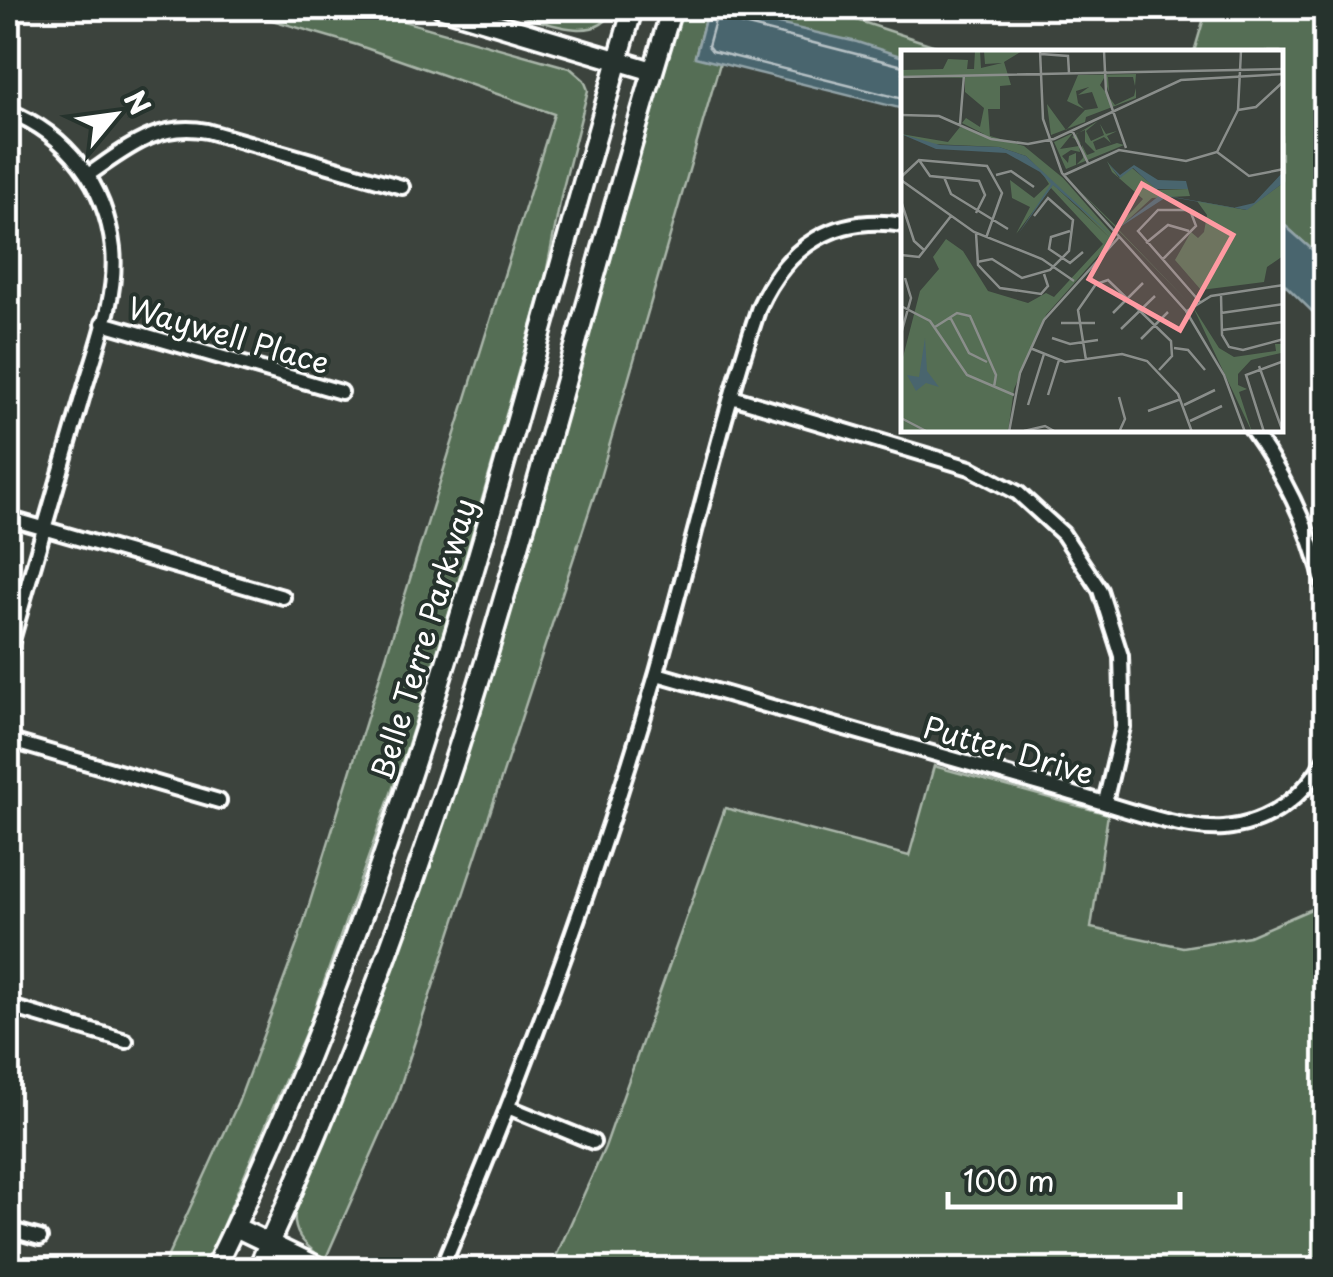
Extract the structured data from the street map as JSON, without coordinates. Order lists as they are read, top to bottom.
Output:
{
  "streets": {
    "main road": ["Belle Terre Parkway"],
    "street": ["Waywell Place", "Putter Drive"]
  },
  "scale_bar": "100 m",
  "north": "top right"
}
